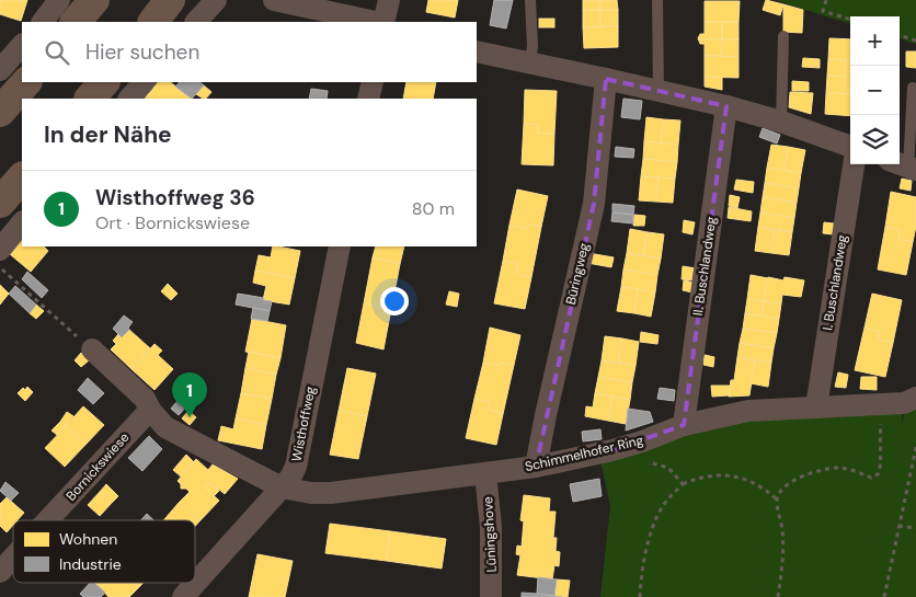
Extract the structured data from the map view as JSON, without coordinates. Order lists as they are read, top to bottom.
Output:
{
  "streets": {
    "street": [
      "II. Buschlandweg",
      "Büringweg",
      "I. Buschlandweg",
      "Wisthoffweg",
      "Schimmelhofer Ring",
      "Bornickswiese",
      "Lüningshove"
    ]
  },
  "crossings": [
    ["II. Buschlandweg", "Schimmelhofer Ring"],
    ["Büringweg", "Schimmelhofer Ring"],
    ["I. Buschlandweg", "Schimmelhofer Ring"],
    ["Wisthoffweg", "Schimmelhofer Ring"],
    ["Schimmelhofer Ring", "Lüningshove"]
  ],
  "legend": ["Wohnen", "Industrie"],
  "page": {
    "map_buttons": ["+", "−"],
    "search": "Hier suchen",
    "heading": "In der Nähe",
    "list": [
      {
        "mark": "1",
        "name": "Wisthoffweg 36",
        "note": "Ort · Bornickswiese",
        "value": "80 m"
      }
    ],
    "pins": "1"
  }
}
